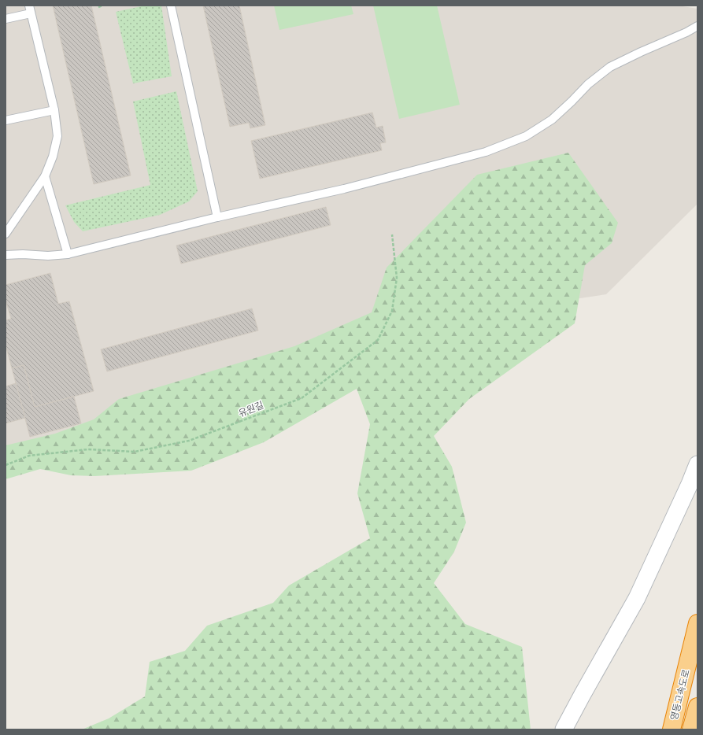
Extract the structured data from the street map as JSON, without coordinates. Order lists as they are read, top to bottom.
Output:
{
  "streets": {
    "highway": ["영동고속도로"],
    "path": ["유원길"]
  }
}
